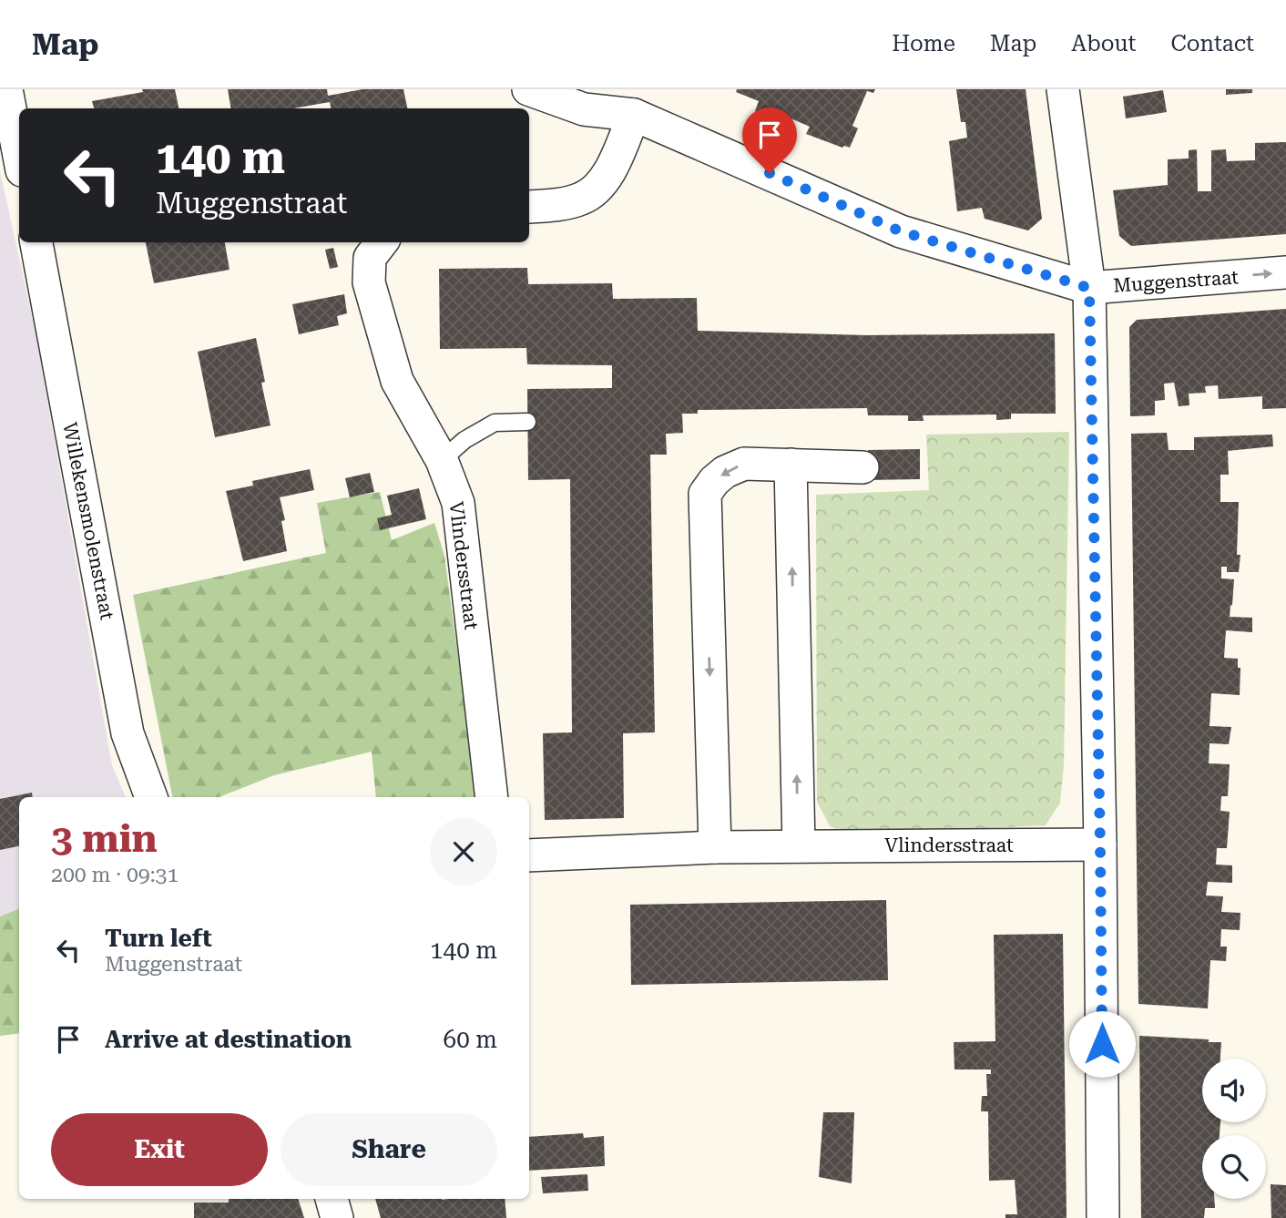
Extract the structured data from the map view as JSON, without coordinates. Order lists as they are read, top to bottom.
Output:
{
  "streets": {
    "street": ["Muggenstraat", "Willekensmolenstraat", "Vlindersstraat"]
  },
  "page": {
    "header": "Map",
    "nav": [
      "Home",
      "Map",
      "About",
      "Contact"
    ],
    "turn": ["140 m", "Muggenstraat"],
    "heading": ["3 min", "200 m · 09:31"],
    "list": [
      {
        "name": "Turn left",
        "note": "Muggenstraat",
        "value": "140 m"
      },
      {
        "name": "Arrive at destination",
        "value": "60 m"
      }
    ],
    "buttons": ["Exit", "Share"]
  }
}
